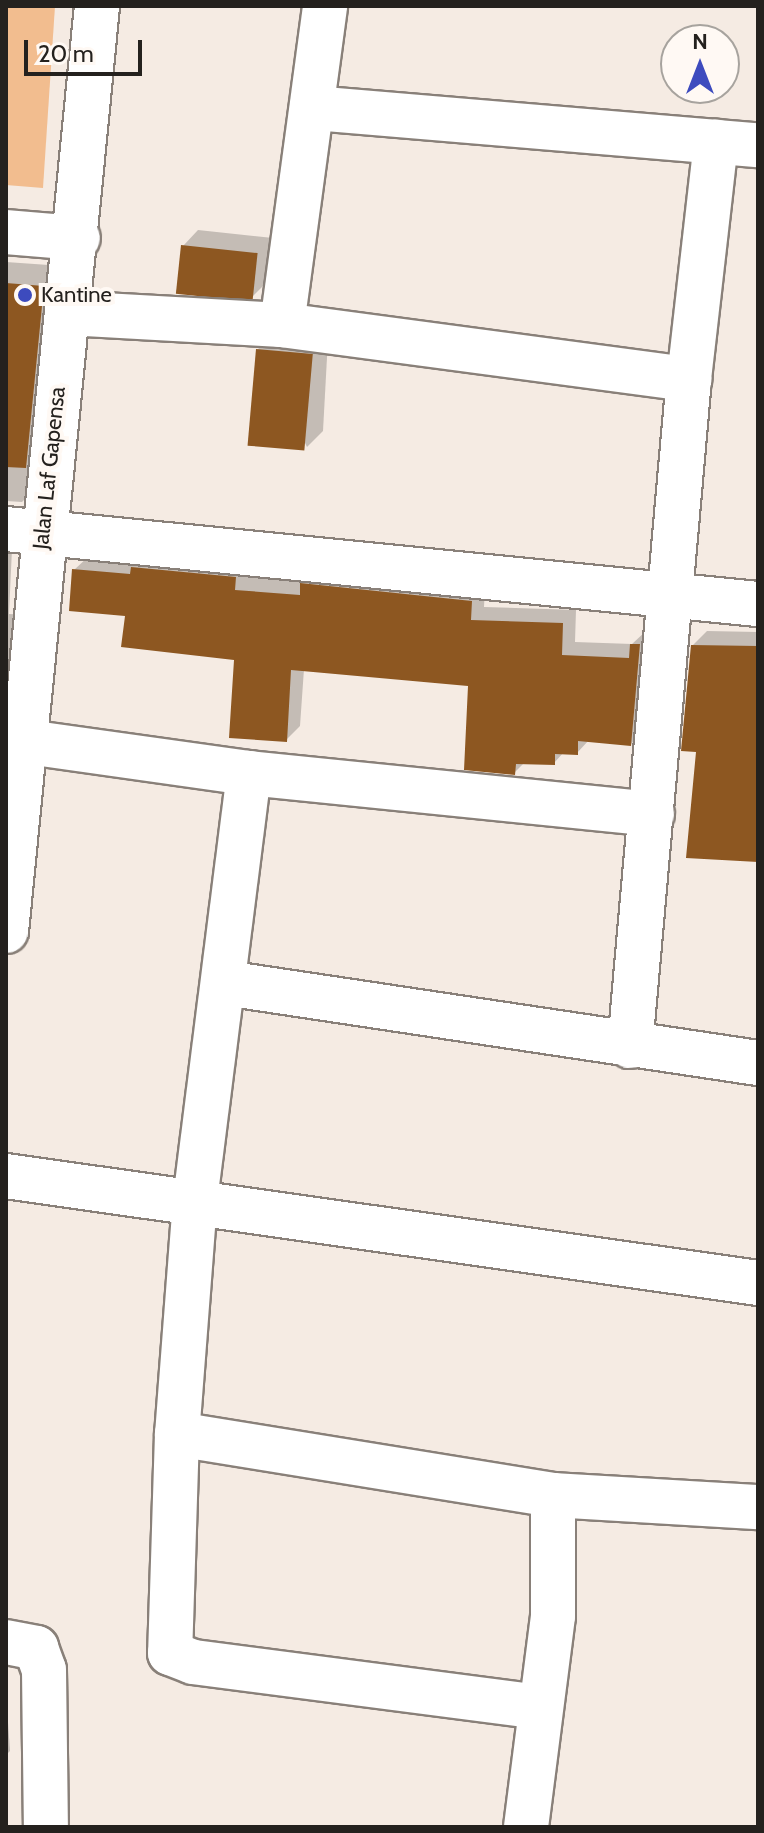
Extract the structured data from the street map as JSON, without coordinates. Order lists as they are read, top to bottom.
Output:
{
  "streets": {
    "street": ["Jalan Laf Gapensa"]
  },
  "places": ["Kantine"],
  "scale_bar": "20 m",
  "north": "top"
}
